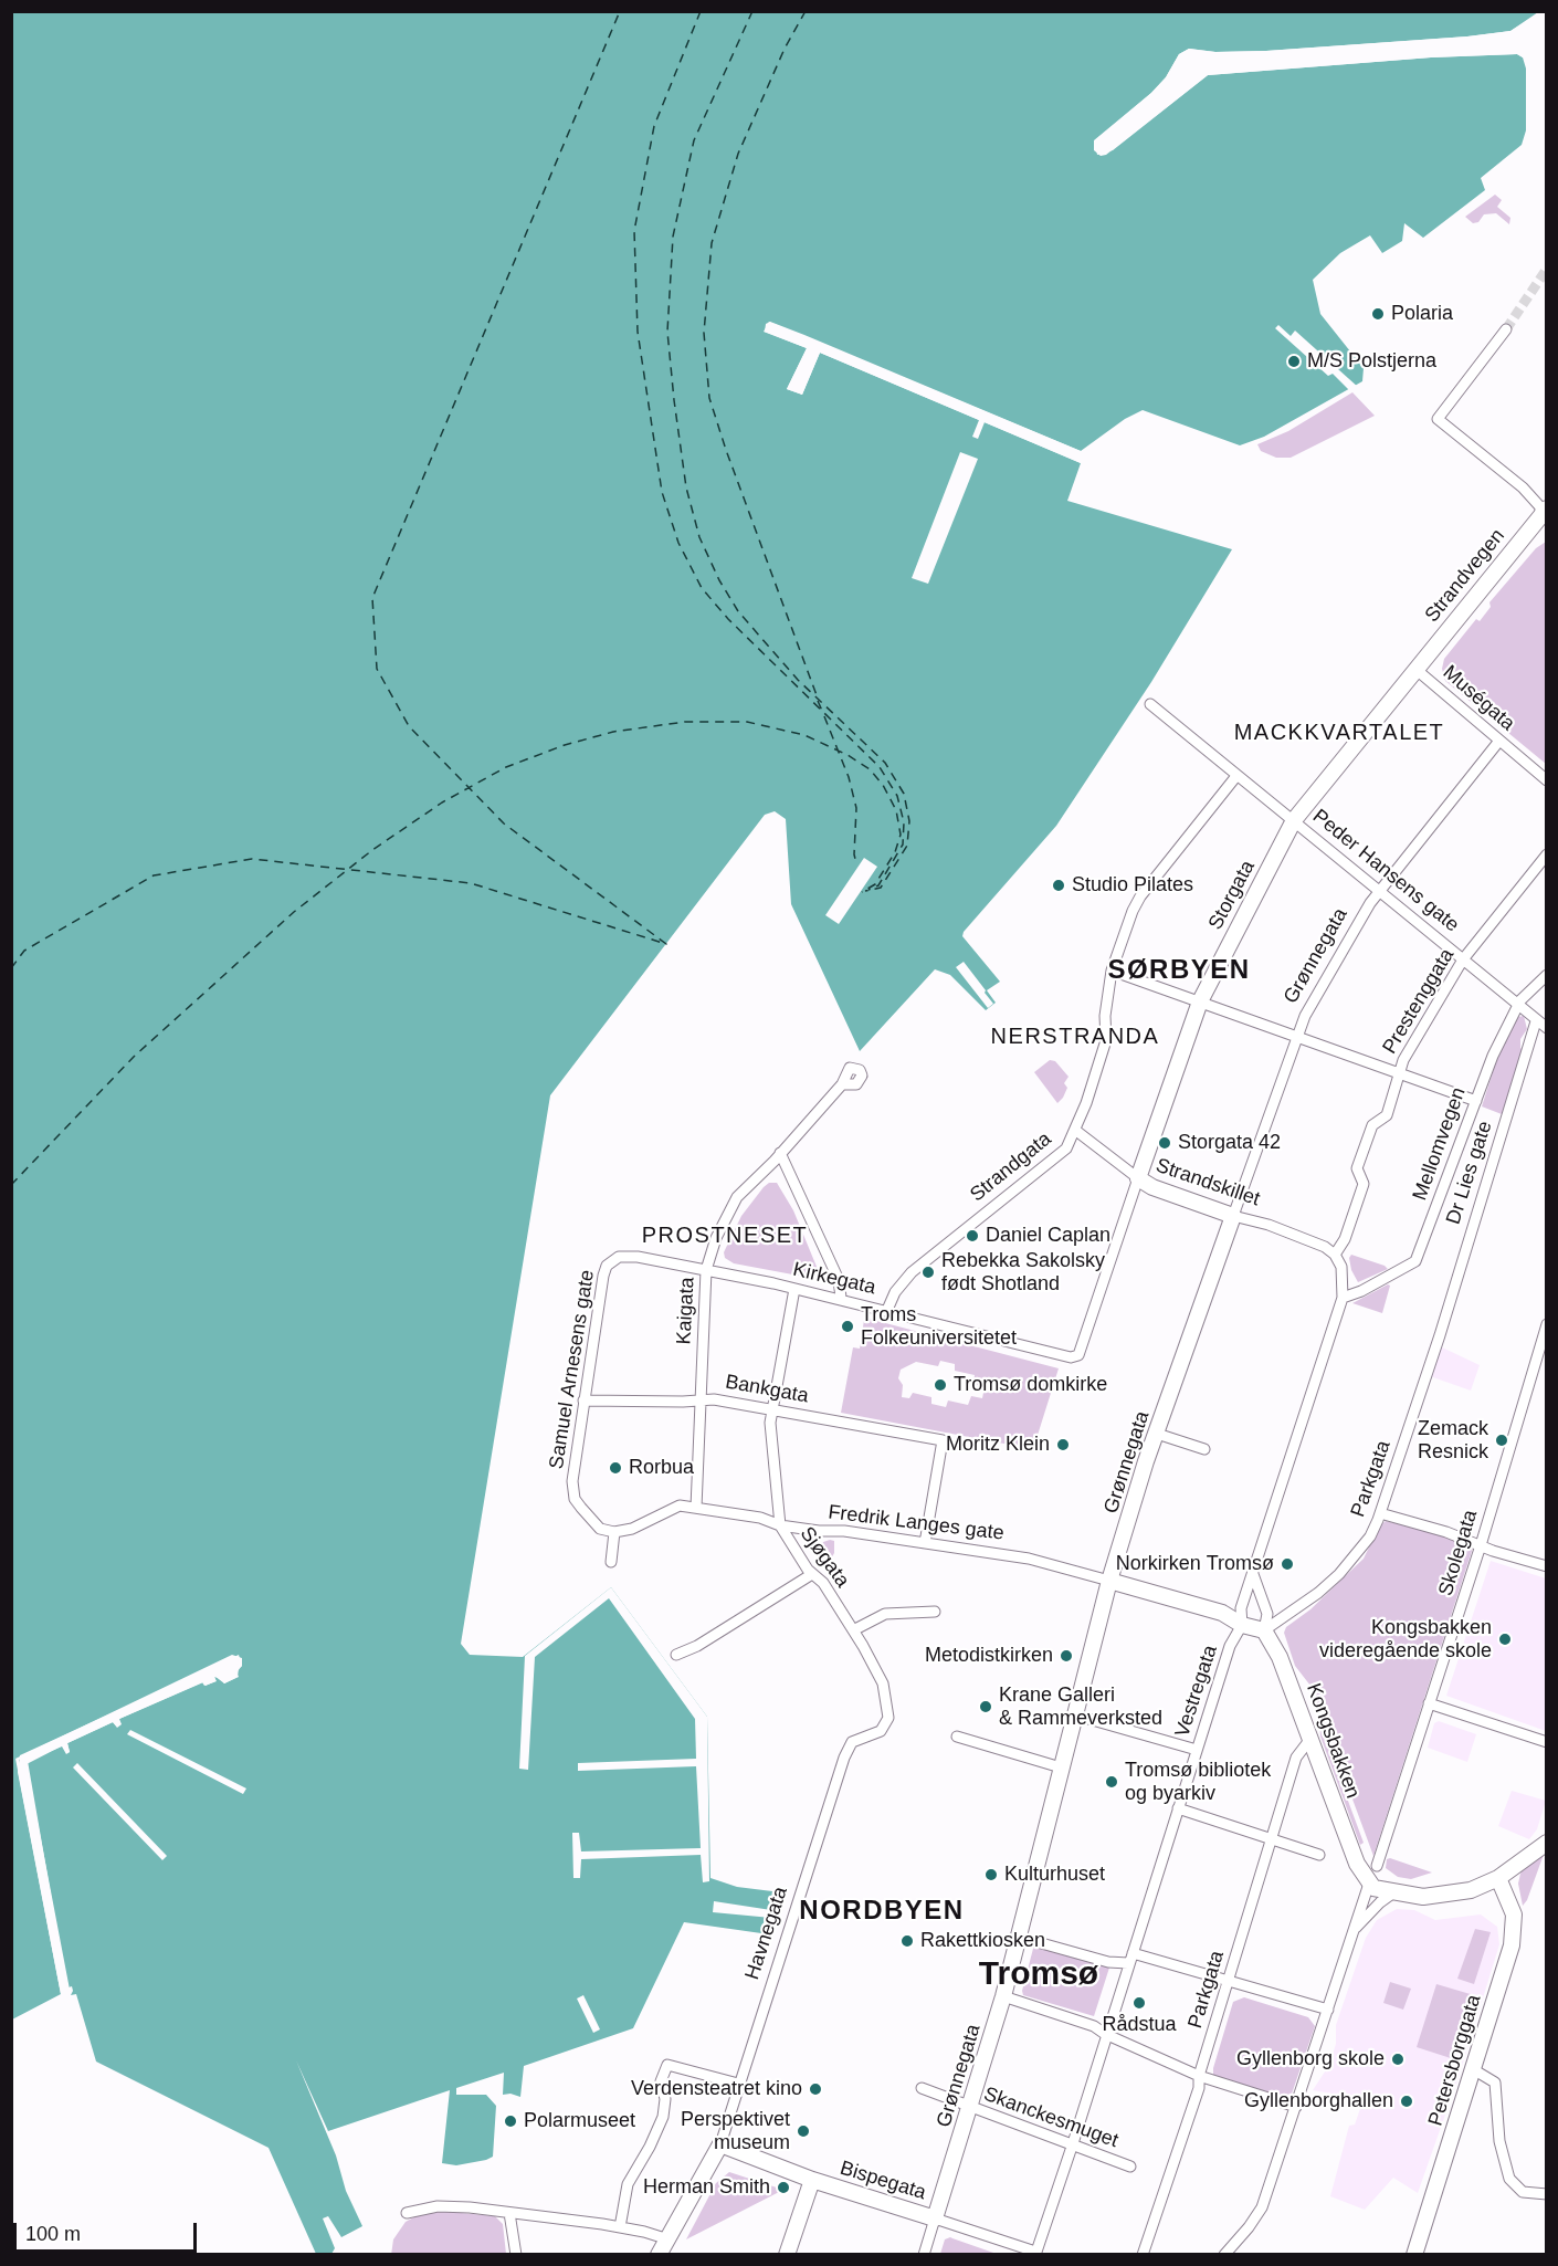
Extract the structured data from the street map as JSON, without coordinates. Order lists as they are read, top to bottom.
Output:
{
  "streets": {
    "street": [
      "Strandvegen",
      "Muségata",
      "Peder Hansens gate",
      "Storgata",
      "Grønnegata",
      "Prestenggata",
      "Mellomvegen",
      "Strandgata",
      "Dr Lies gate",
      "Strandskillet",
      "Kirkegata",
      "Kaigata",
      "Samuel Arnesens gate",
      "Bankgata",
      "Parkgata",
      "Fredrik Langes gate",
      "Skolegata",
      "Sjøgata",
      "Vestregata",
      "Kongsbakken",
      "Havnegata",
      "Petersborggata",
      "Skanckesmuget",
      "Bispegata"
    ]
  },
  "crossings": [
    ["Strandvegen", "Muségata"],
    ["Strandvegen", "Storgata"],
    ["Muségata", "Storgata"],
    ["Muségata", "Grønnegata"],
    ["Peder Hansens gate", "Storgata"],
    ["Peder Hansens gate", "Grønnegata"],
    ["Peder Hansens gate", "Prestenggata"],
    ["Peder Hansens gate", "Mellomvegen"],
    ["Peder Hansens gate", "Strandgata"],
    ["Peder Hansens gate", "Dr Lies gate"],
    ["Storgata", "Strandskillet"],
    ["Storgata", "Kirkegata"],
    ["Grønnegata", "Strandskillet"],
    ["Grønnegata", "Fredrik Langes gate"],
    ["Grønnegata", "Skanckesmuget"],
    ["Grønnegata", "Bispegata"],
    ["Prestenggata", "Strandskillet"],
    ["Prestenggata", "Vestregata"],
    ["Mellomvegen", "Vestregata"],
    ["Strandgata", "Strandskillet"],
    ["Strandgata", "Kirkegata"],
    ["Dr Lies gate", "Parkgata"],
    ["Strandskillet", "Vestregata"],
    ["Kirkegata", "Kaigata"],
    ["Kirkegata", "Samuel Arnesens gate"],
    ["Kirkegata", "Sjøgata"],
    ["Kaigata", "Bankgata"],
    ["Kaigata", "Fredrik Langes gate"],
    ["Samuel Arnesens gate", "Bankgata"],
    ["Samuel Arnesens gate", "Fredrik Langes gate"],
    ["Bankgata", "Fredrik Langes gate"],
    ["Bankgata", "Sjøgata"],
    ["Parkgata", "Fredrik Langes gate"],
    ["Parkgata", "Kongsbakken"],
    ["Fredrik Langes gate", "Sjøgata"],
    ["Fredrik Langes gate", "Vestregata"],
    ["Fredrik Langes gate", "Kongsbakken"],
    ["Sjøgata", "Havnegata"],
    ["Vestregata", "Kongsbakken"],
    ["Vestregata", "Skanckesmuget"],
    ["Vestregata", "Bispegata"],
    ["Havnegata", "Bispegata"]
  ],
  "districts": [
    "MACKKVARTALET",
    "SØRBYEN",
    "NERSTRANDA",
    "PROSTNESET",
    "NORDBYEN",
    "Tromsø"
  ],
  "places": [
    "Polaria",
    "M/S Polstjerna",
    "Studio Pilates",
    "Storgata 42",
    "Daniel Caplan",
    "Rebekka Sakolsky født Shotland",
    "Troms Folkeuniversitetet",
    "Tromsø domkirke",
    "Zemack Resnick",
    "Moritz Klein",
    "Rorbua",
    "Norkirken Tromsø",
    "Kongsbakken videregående skole",
    "Metodistkirken",
    "Krane Galleri & Rammeverksted",
    "Tromsø bibliotek og byarkiv",
    "Kulturhuset",
    "Rakettkiosken",
    "Rådstua",
    "Gyllenborg skole",
    "Verdensteatret kino",
    "Gyllenborghallen",
    "Polarmuseet",
    "Perspektivet museum",
    "Herman Smith"
  ],
  "scale_bar": "100 m"
}
